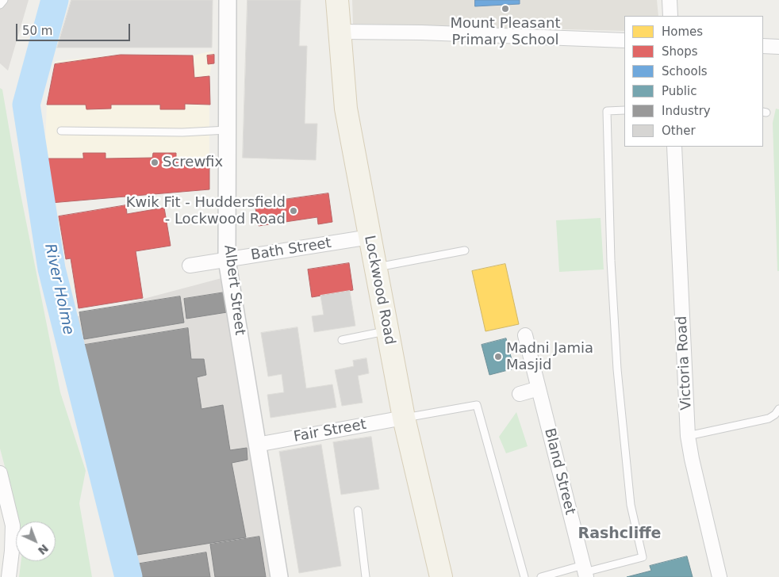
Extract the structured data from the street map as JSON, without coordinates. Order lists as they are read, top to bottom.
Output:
{
  "streets": {
    "main road": ["Lockwood Road"],
    "street": [
      "Bath Street",
      "Albert Street",
      "Victoria Road",
      "Fair Street",
      "Bland Street"
    ]
  },
  "crossings": [
    ["Bath Street", "Albert Street"],
    ["Bath Street", "Lockwood Road"],
    ["Albert Street", "Fair Street"],
    ["Lockwood Road", "Fair Street"]
  ],
  "districts": ["Rashcliffe"],
  "water": ["River Holme"],
  "places": [
    "Mount Pleasant Primary School",
    "Screwfix",
    "Kwik Fit - Huddersfield - Lockwood Road",
    "Madni Jamia Masjid"
  ],
  "legend": [
    "Homes",
    "Shops",
    "Schools",
    "Public",
    "Industry",
    "Other"
  ],
  "scale_bar": "50 m",
  "north": "bottom right"
}
